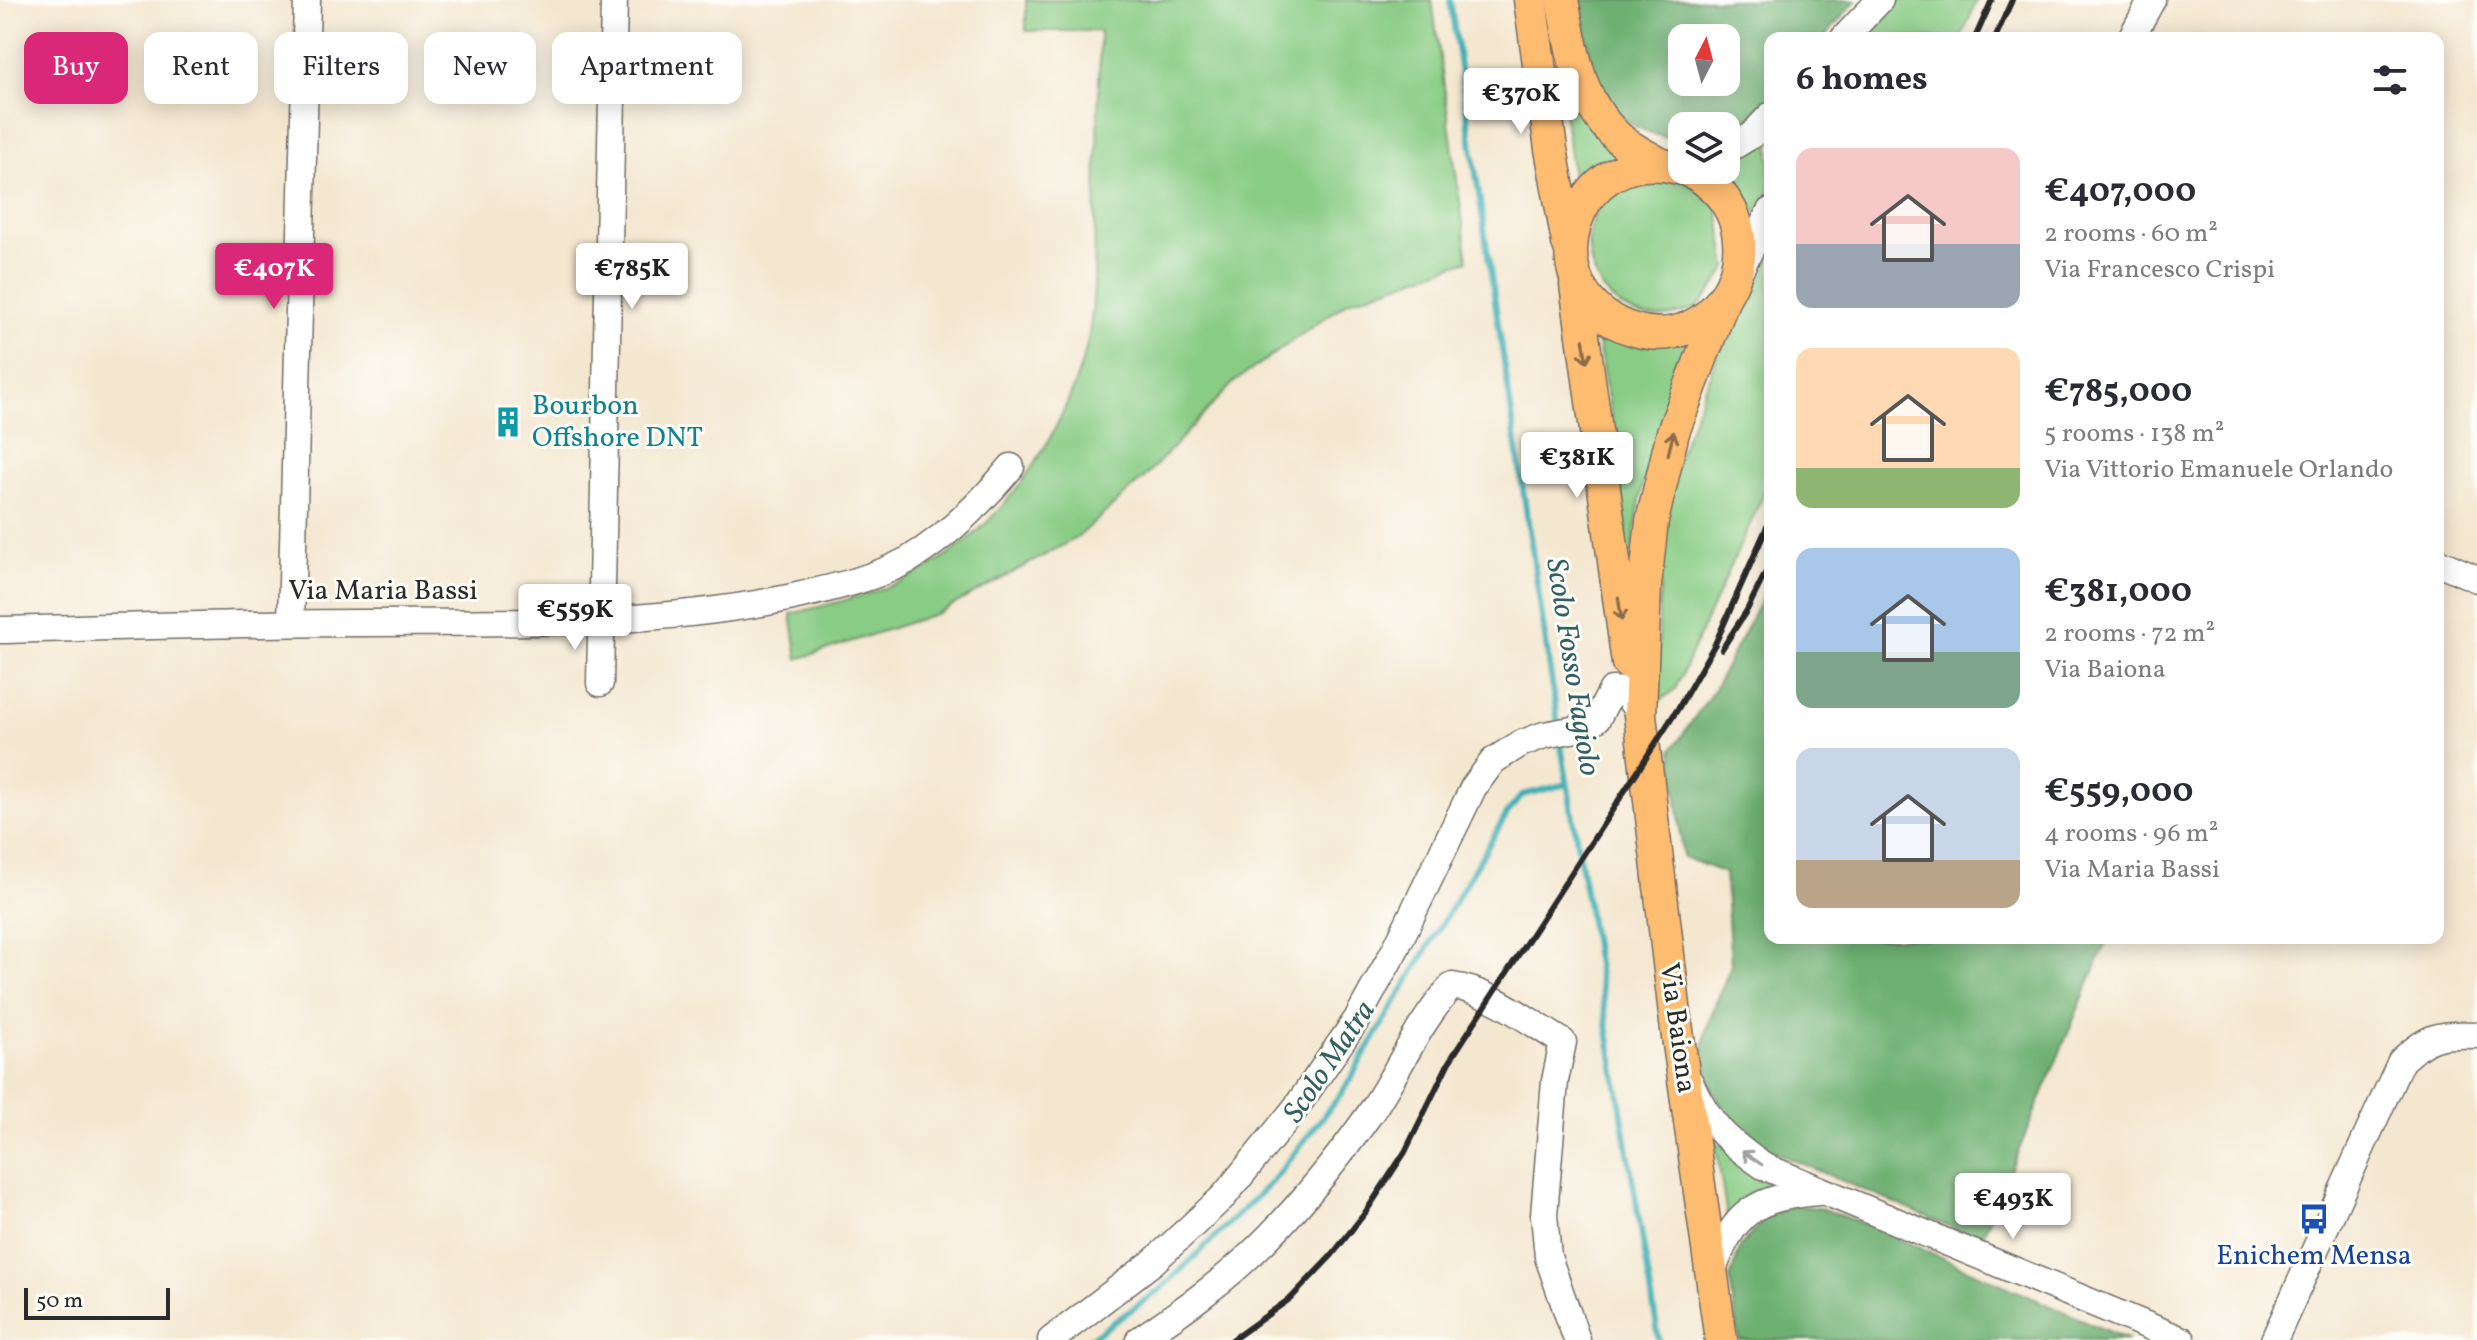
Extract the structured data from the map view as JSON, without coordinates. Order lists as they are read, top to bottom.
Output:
{
  "streets": {
    "main road": ["Via Baiona"],
    "street": ["Via Maria Bassi"]
  },
  "water": ["Scolo Fosso Fagiolo", "Scolo Matra"],
  "places": {
    "building": ["Bourbon Offshore DNT"],
    "bus stop": ["Enichem Mensa"]
  },
  "scale_bar": "50 m",
  "north": "top",
  "page": {
    "chip": [
      "Buy",
      "Rent",
      "Filters",
      "New",
      "Apartment"
    ],
    "heading": "6 homes",
    "price": [
      "€370K",
      "€407K",
      "€785K",
      "€381K",
      "€559K",
      "€493K"
    ],
    "list": [
      {
        "name": "€407,000",
        "note": "2 rooms · 60 m² · Via Francesco Crispi"
      },
      {
        "name": "€785,000",
        "note": "5 rooms · 138 m² · Via Vittorio Emanuele Orlando"
      },
      {
        "name": "€381,000",
        "note": "2 rooms · 72 m² · Via Baiona"
      },
      {
        "name": "€559,000",
        "note": "4 rooms · 96 m² · Via Maria Bassi"
      }
    ],
    "scale": "50 m"
  }
}
